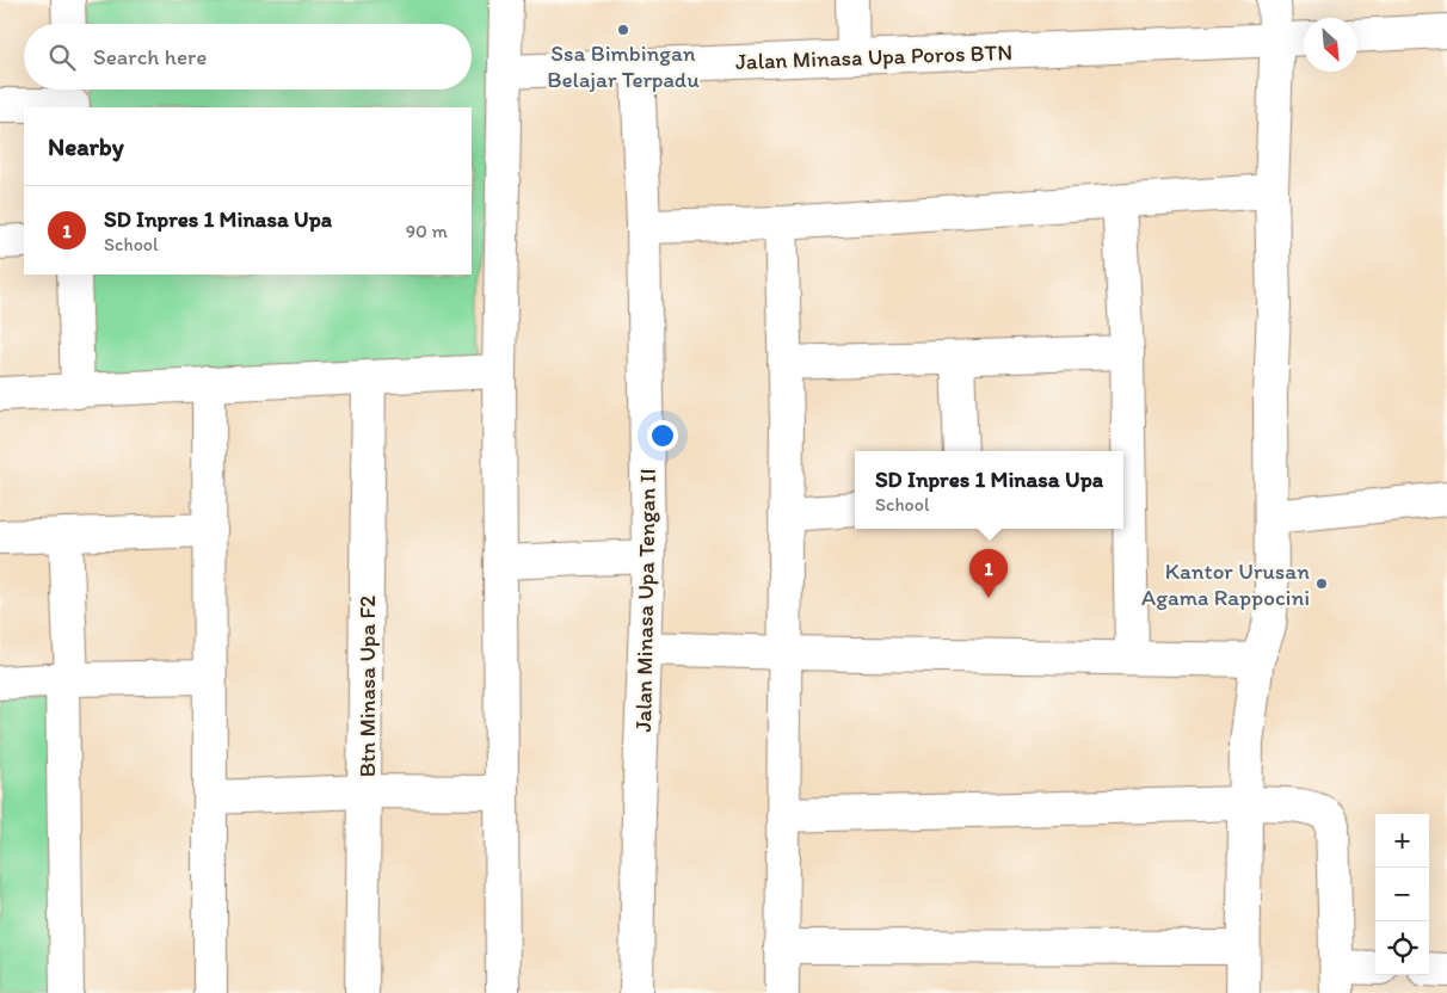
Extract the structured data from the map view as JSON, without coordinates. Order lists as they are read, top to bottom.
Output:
{
  "streets": {
    "street": ["Jalan Minasa Upa Poros BTN", "Jalan Minasa Upa Tengan II", "Btn Minasa Upa F2"]
  },
  "crossings": [
    ["Jalan Minasa Upa Poros BTN", "Jalan Minasa Upa Tengan II"]
  ],
  "places": ["Ssa Bimbingan Belajar Terpadu", "Kantor Urusan Agama Rappocini"],
  "north": "bottom right",
  "page": {
    "search": "Search here",
    "heading": "Nearby",
    "list": [
      {
        "mark": "1",
        "name": "SD Inpres 1 Minasa Upa",
        "note": "School",
        "value": "90 m"
      }
    ],
    "popup": ["SD Inpres 1 Minasa Upa", "School"],
    "pins": "1",
    "map_buttons": ["+", "−"]
  }
}
